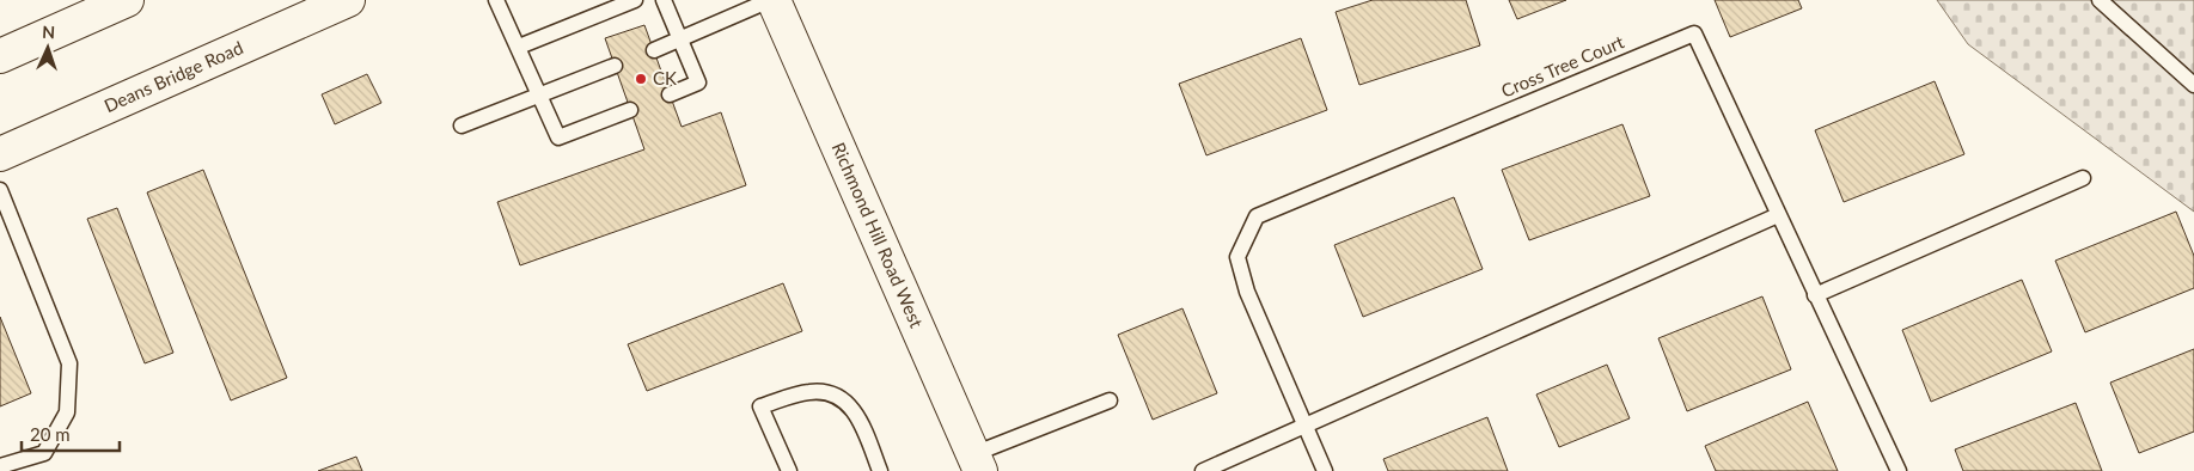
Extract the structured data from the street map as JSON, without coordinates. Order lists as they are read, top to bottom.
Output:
{
  "streets": {
    "main road": ["Deans Bridge Road", "Richmond Hill Road West"],
    "lane": ["Cross Tree Court"]
  },
  "places": ["CK"],
  "scale_bar": "20 m",
  "north": "top"
}
